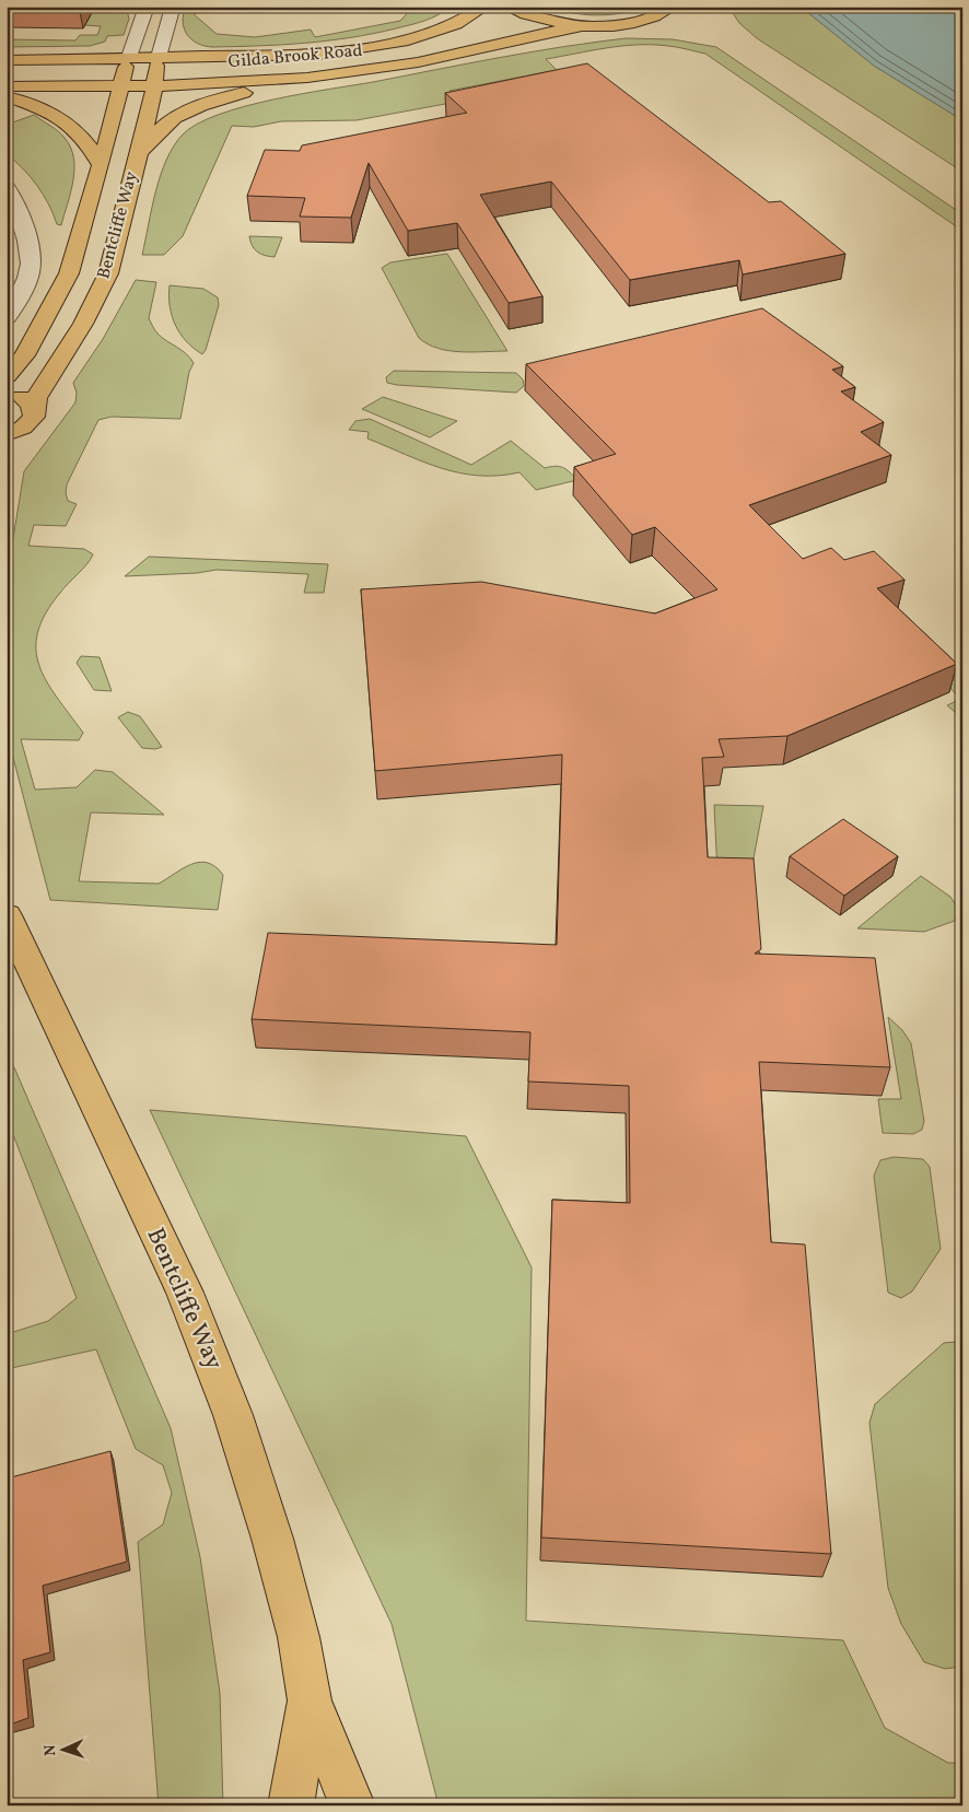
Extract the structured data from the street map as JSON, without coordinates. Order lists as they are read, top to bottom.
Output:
{
  "streets": {
    "main road": ["Gilda Brook Road", "Bentcliffe Way"]
  },
  "crossings": [
    ["Gilda Brook Road", "Bentcliffe Way"]
  ],
  "north": "left"
}
